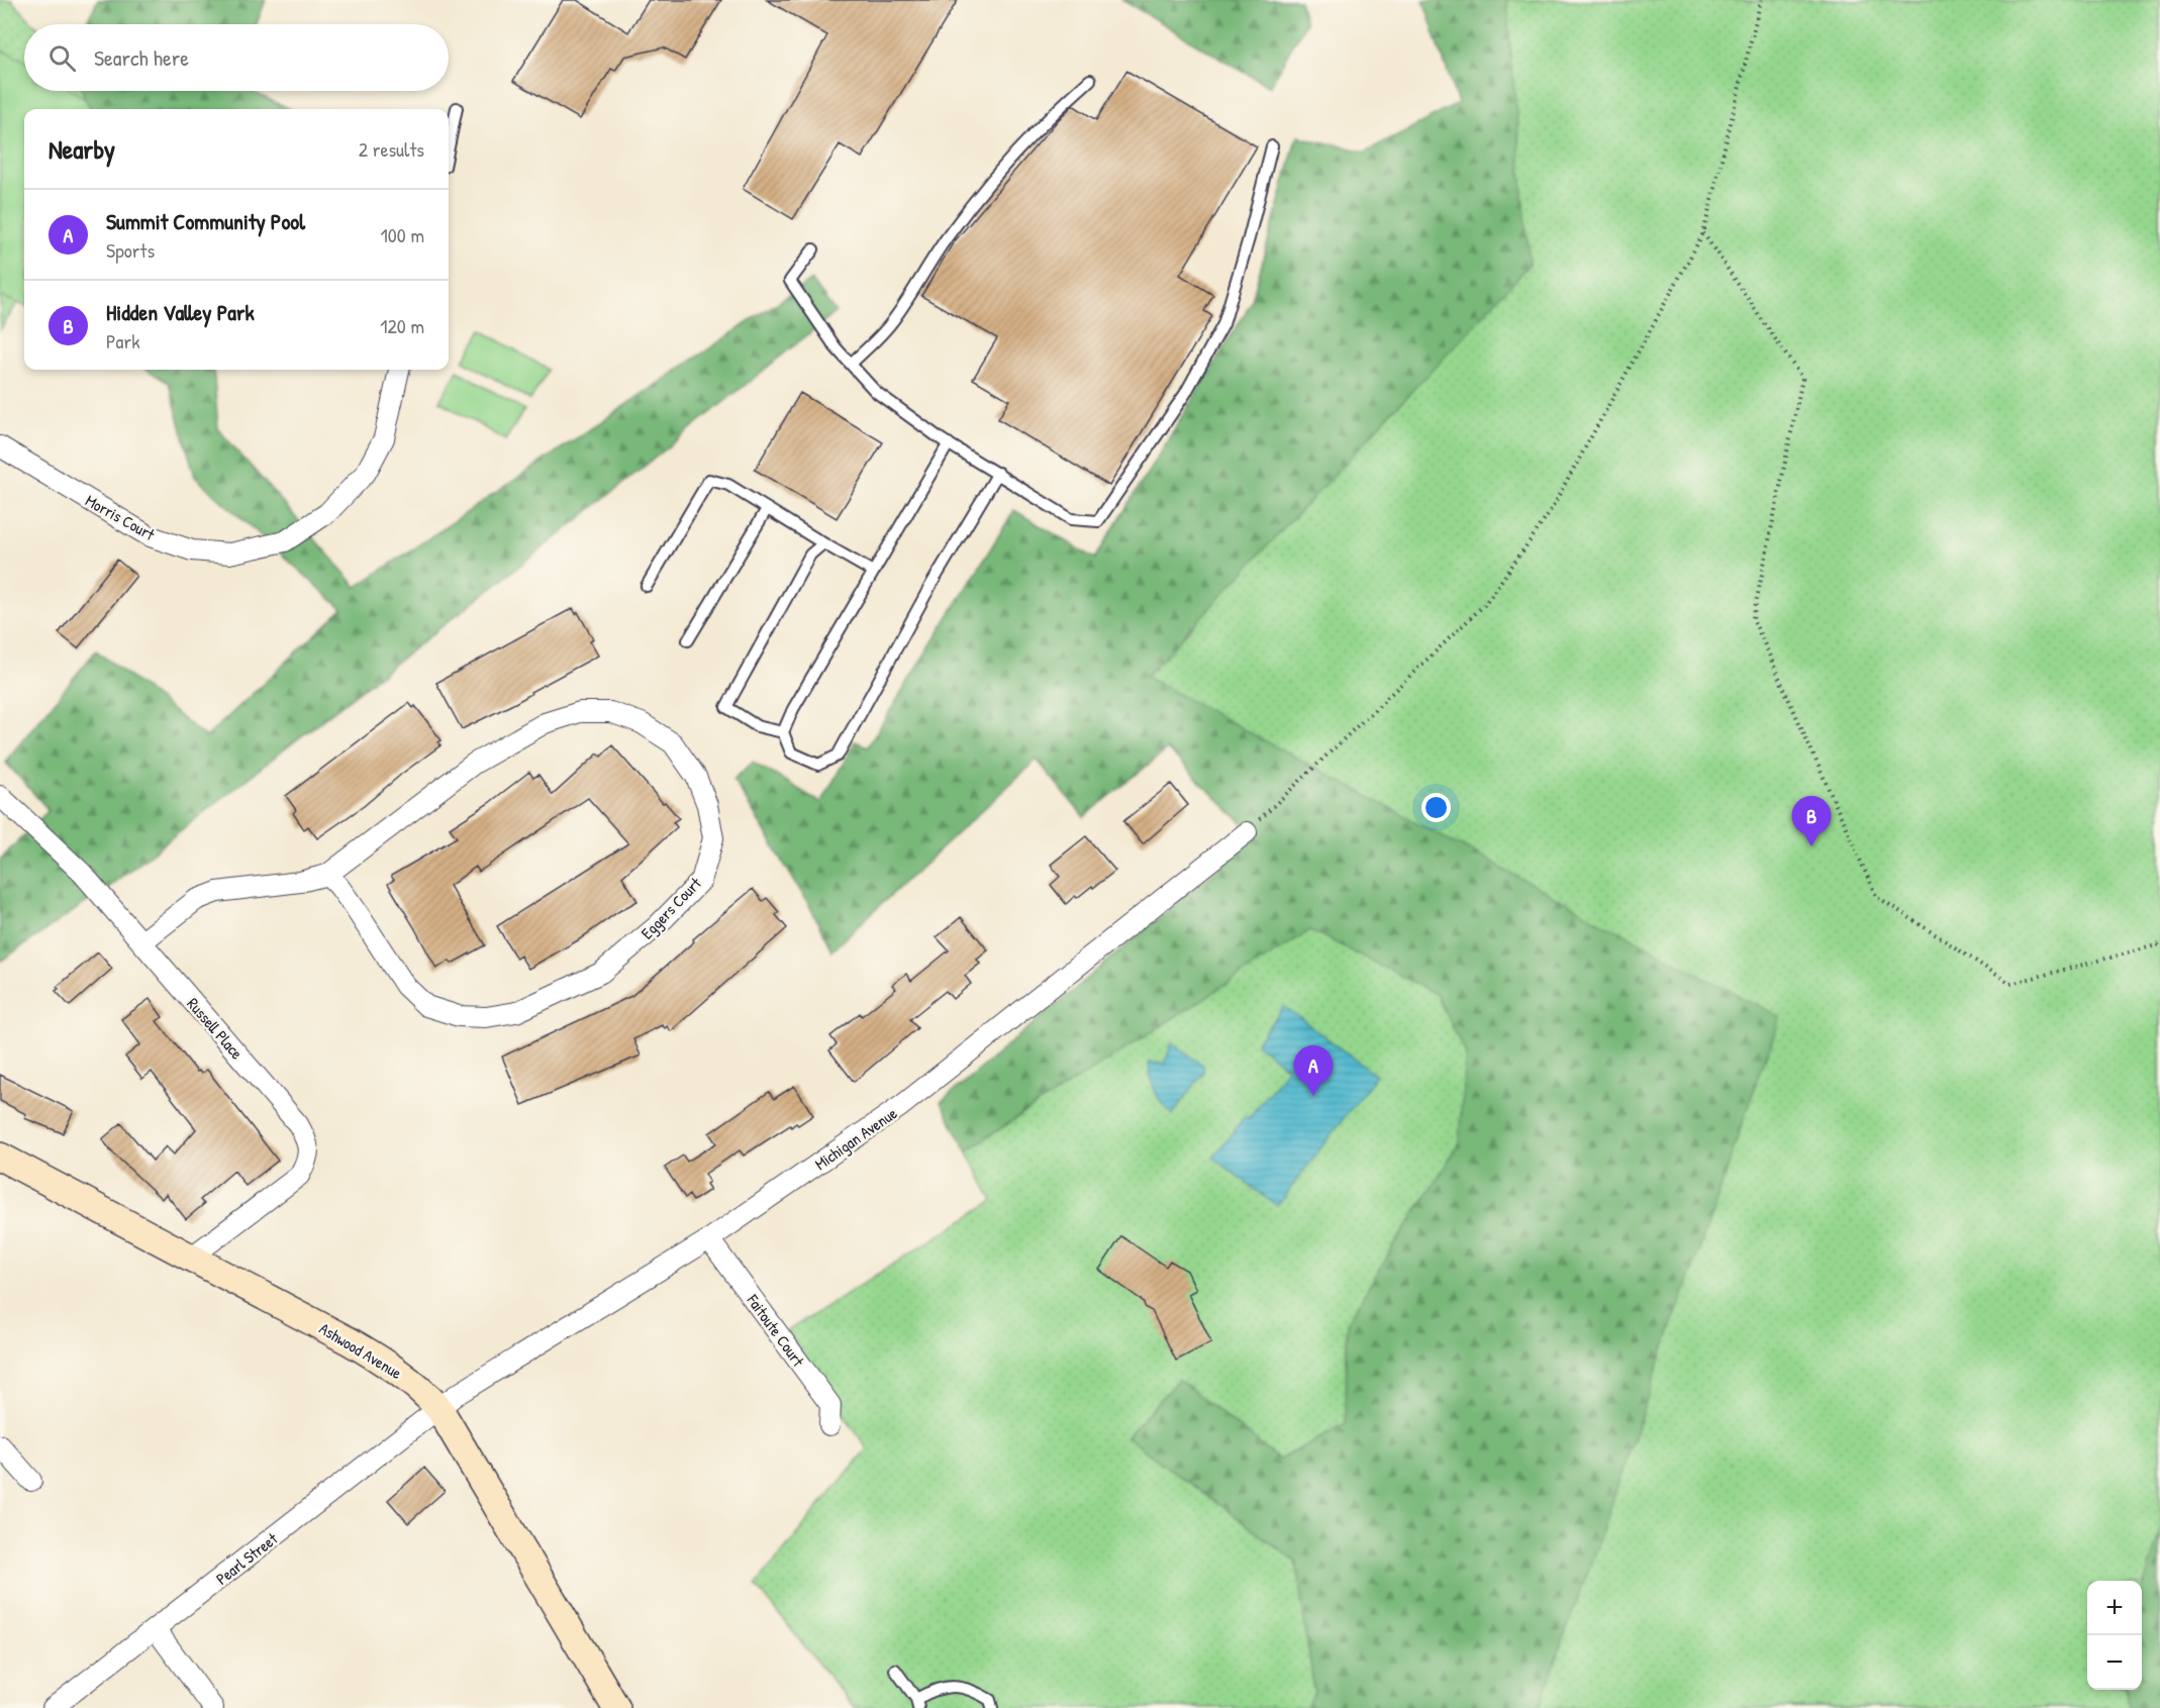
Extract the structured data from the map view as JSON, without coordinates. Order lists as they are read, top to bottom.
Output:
{
  "streets": {
    "street": [
      "Morris Court",
      "Eggers Court",
      "Russell Place",
      "Michigan Avenue",
      "Faitoute Court",
      "Ashwood Avenue",
      "Pearl Street"
    ]
  },
  "crossings": [
    ["Eggers Court", "Russell Place"],
    ["Russell Place", "Ashwood Avenue"],
    ["Michigan Avenue", "Faitoute Court"],
    ["Michigan Avenue", "Ashwood Avenue"],
    ["Michigan Avenue", "Pearl Street"],
    ["Ashwood Avenue", "Pearl Street"]
  ],
  "page": {
    "search": "Search here",
    "heading": ["Nearby", "2 results"],
    "list": [
      {
        "mark": "A",
        "name": "Summit Community Pool",
        "note": "Sports",
        "value": "100 m"
      },
      {
        "mark": "B",
        "name": "Hidden Valley Park",
        "note": "Park",
        "value": "120 m"
      }
    ],
    "pins": ["B", "A"],
    "map_buttons": ["+", "−"]
  }
}
